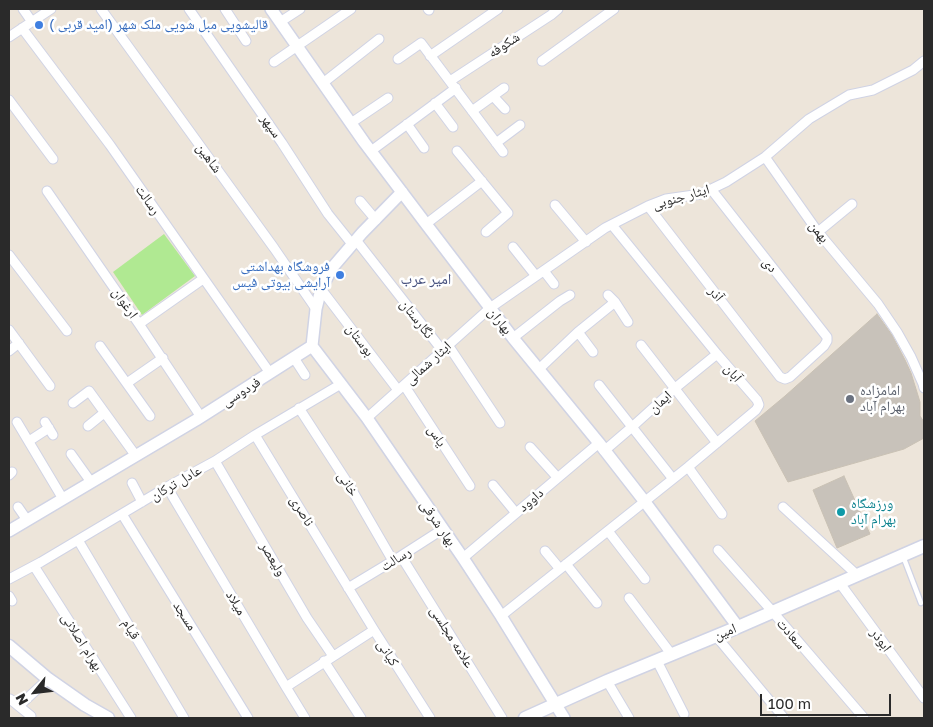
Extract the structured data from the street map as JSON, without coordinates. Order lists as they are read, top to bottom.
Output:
{
  "streets": {
    "main road": ["امین"],
    "street": [
      "شکوفه",
      "سپهر",
      "شاهین",
      "ایثار جنوبی",
      "رسالت",
      "بهمن",
      "دی",
      "آذر",
      "ارغوان",
      "نگارستان",
      "بهاران",
      "بوستان",
      "ایثار شمالی",
      "آبان",
      "فردوسی",
      "ایمان",
      "یاس",
      "عادل ترکان",
      "خانی",
      "داوود",
      "ناصری",
      "بهار شرقی",
      "ولیعصر",
      "میلاد",
      "مسجد",
      "قیام",
      "سعادت",
      "علامه مجلسی",
      "ابوذر",
      "بهرام اصلانی",
      "کیانی"
    ]
  },
  "crossings": [
    ["شکوفه", "بهاران"],
    ["سپهر", "نگارستان"],
    ["ایثار جنوبی", "بهمن"],
    ["ایثار جنوبی", "دی"],
    ["ایثار جنوبی", "آذر"],
    ["ایثار جنوبی", "بهاران"],
    ["ایثار جنوبی", "ایثار شمالی"],
    ["ایثار جنوبی", "آبان"],
    ["رسالت", "فردوسی"],
    ["رسالت", "خانی"],
    ["رسالت", "ناصری"],
    ["رسالت", "بهار شرقی"],
    ["رسالت", "علامه مجلسی"],
    ["رسالت", "کیانی"],
    ["دی", "آذر"],
    ["ارغوان", "فردوسی"],
    ["نگارستان", "ایثار شمالی"],
    ["بهاران", "ایثار شمالی"],
    ["بهاران", "آبان"],
    ["بهاران", "ایمان"],
    ["بهاران", "داوود"],
    ["بهاران", "امین"],
    ["بوستان", "ایثار شمالی"],
    ["بوستان", "یاس"],
    ["ایثار شمالی", "یاس"],
    ["ایثار شمالی", "بهار شرقی"],
    ["آبان", "ایمان"],
    ["فردوسی", "بهار شرقی"],
    ["ایمان", "داوود"],
    ["عادل ترکان", "خانی"],
    ["عادل ترکان", "ناصری"],
    ["عادل ترکان", "بهار شرقی"],
    ["عادل ترکان", "ولیعصر"],
    ["عادل ترکان", "میلاد"],
    ["عادل ترکان", "مسجد"],
    ["عادل ترکان", "قیام"],
    ["عادل ترکان", "بهرام اصلانی"],
    ["داوود", "بهار شرقی"],
    ["ناصری", "کیانی"],
    ["بهار شرقی", "امین"],
    ["امین", "سعادت"],
    ["امین", "ابوذر"]
  ],
  "districts": ["امیر عرب"],
  "places": [
    "قالیشویی مبل شویی ملک شهر (امید قربی )",
    "فروشگاه بهداشتی آرایشی بیوتی فیس",
    "امامزاده بهرام آباد",
    "ورزشگاه بهرام آباد"
  ],
  "scale_bar": "100 m",
  "north": "bottom left"
}
